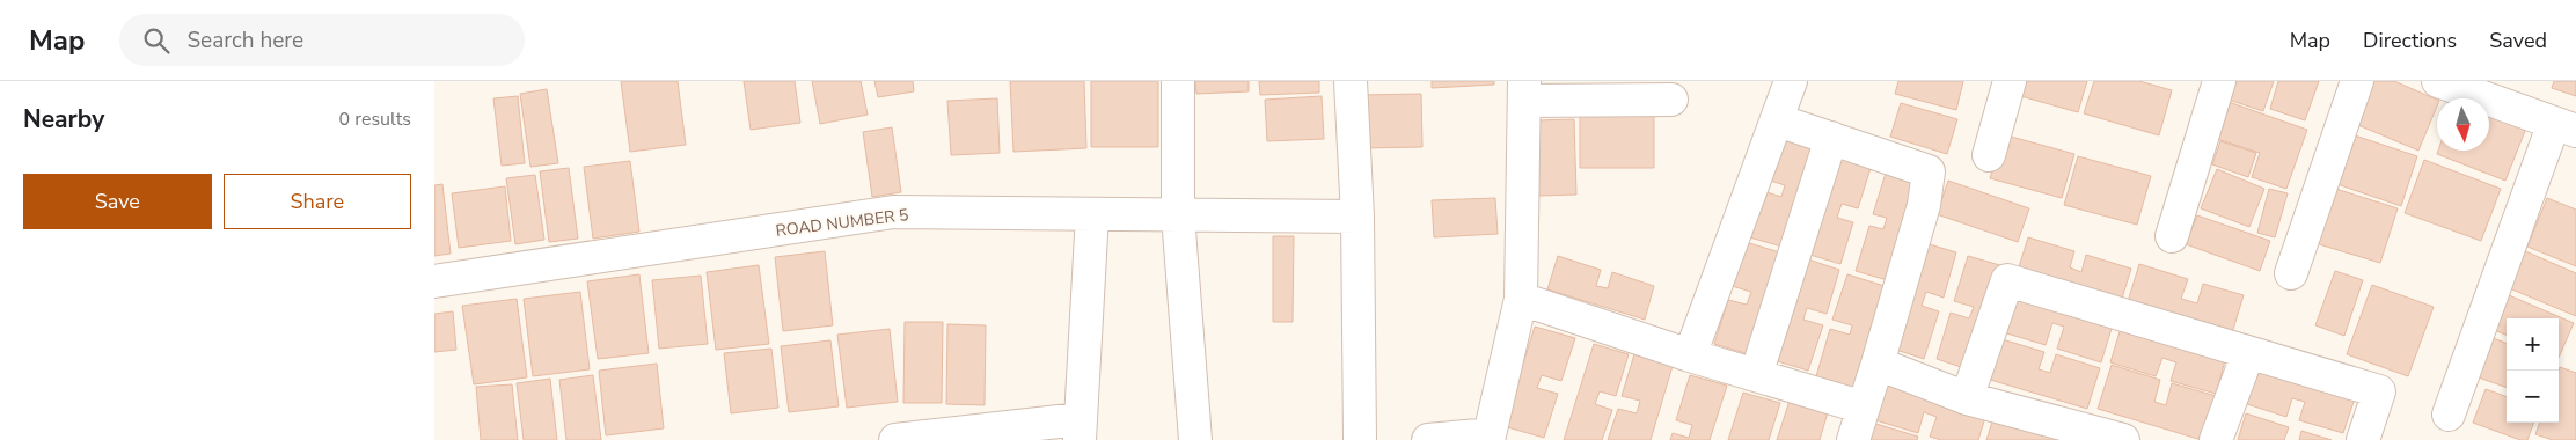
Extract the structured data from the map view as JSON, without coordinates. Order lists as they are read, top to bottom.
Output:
{
  "streets": {
    "street": ["ROAD NUMBER 5"]
  },
  "north": "bottom",
  "page": {
    "header": "Map",
    "search": "Search here",
    "nav": ["Map", "Directions", "Saved"],
    "heading": ["Nearby", "0 results"],
    "buttons": ["Save", "Share"],
    "map_buttons": ["+", "−"]
  }
}
